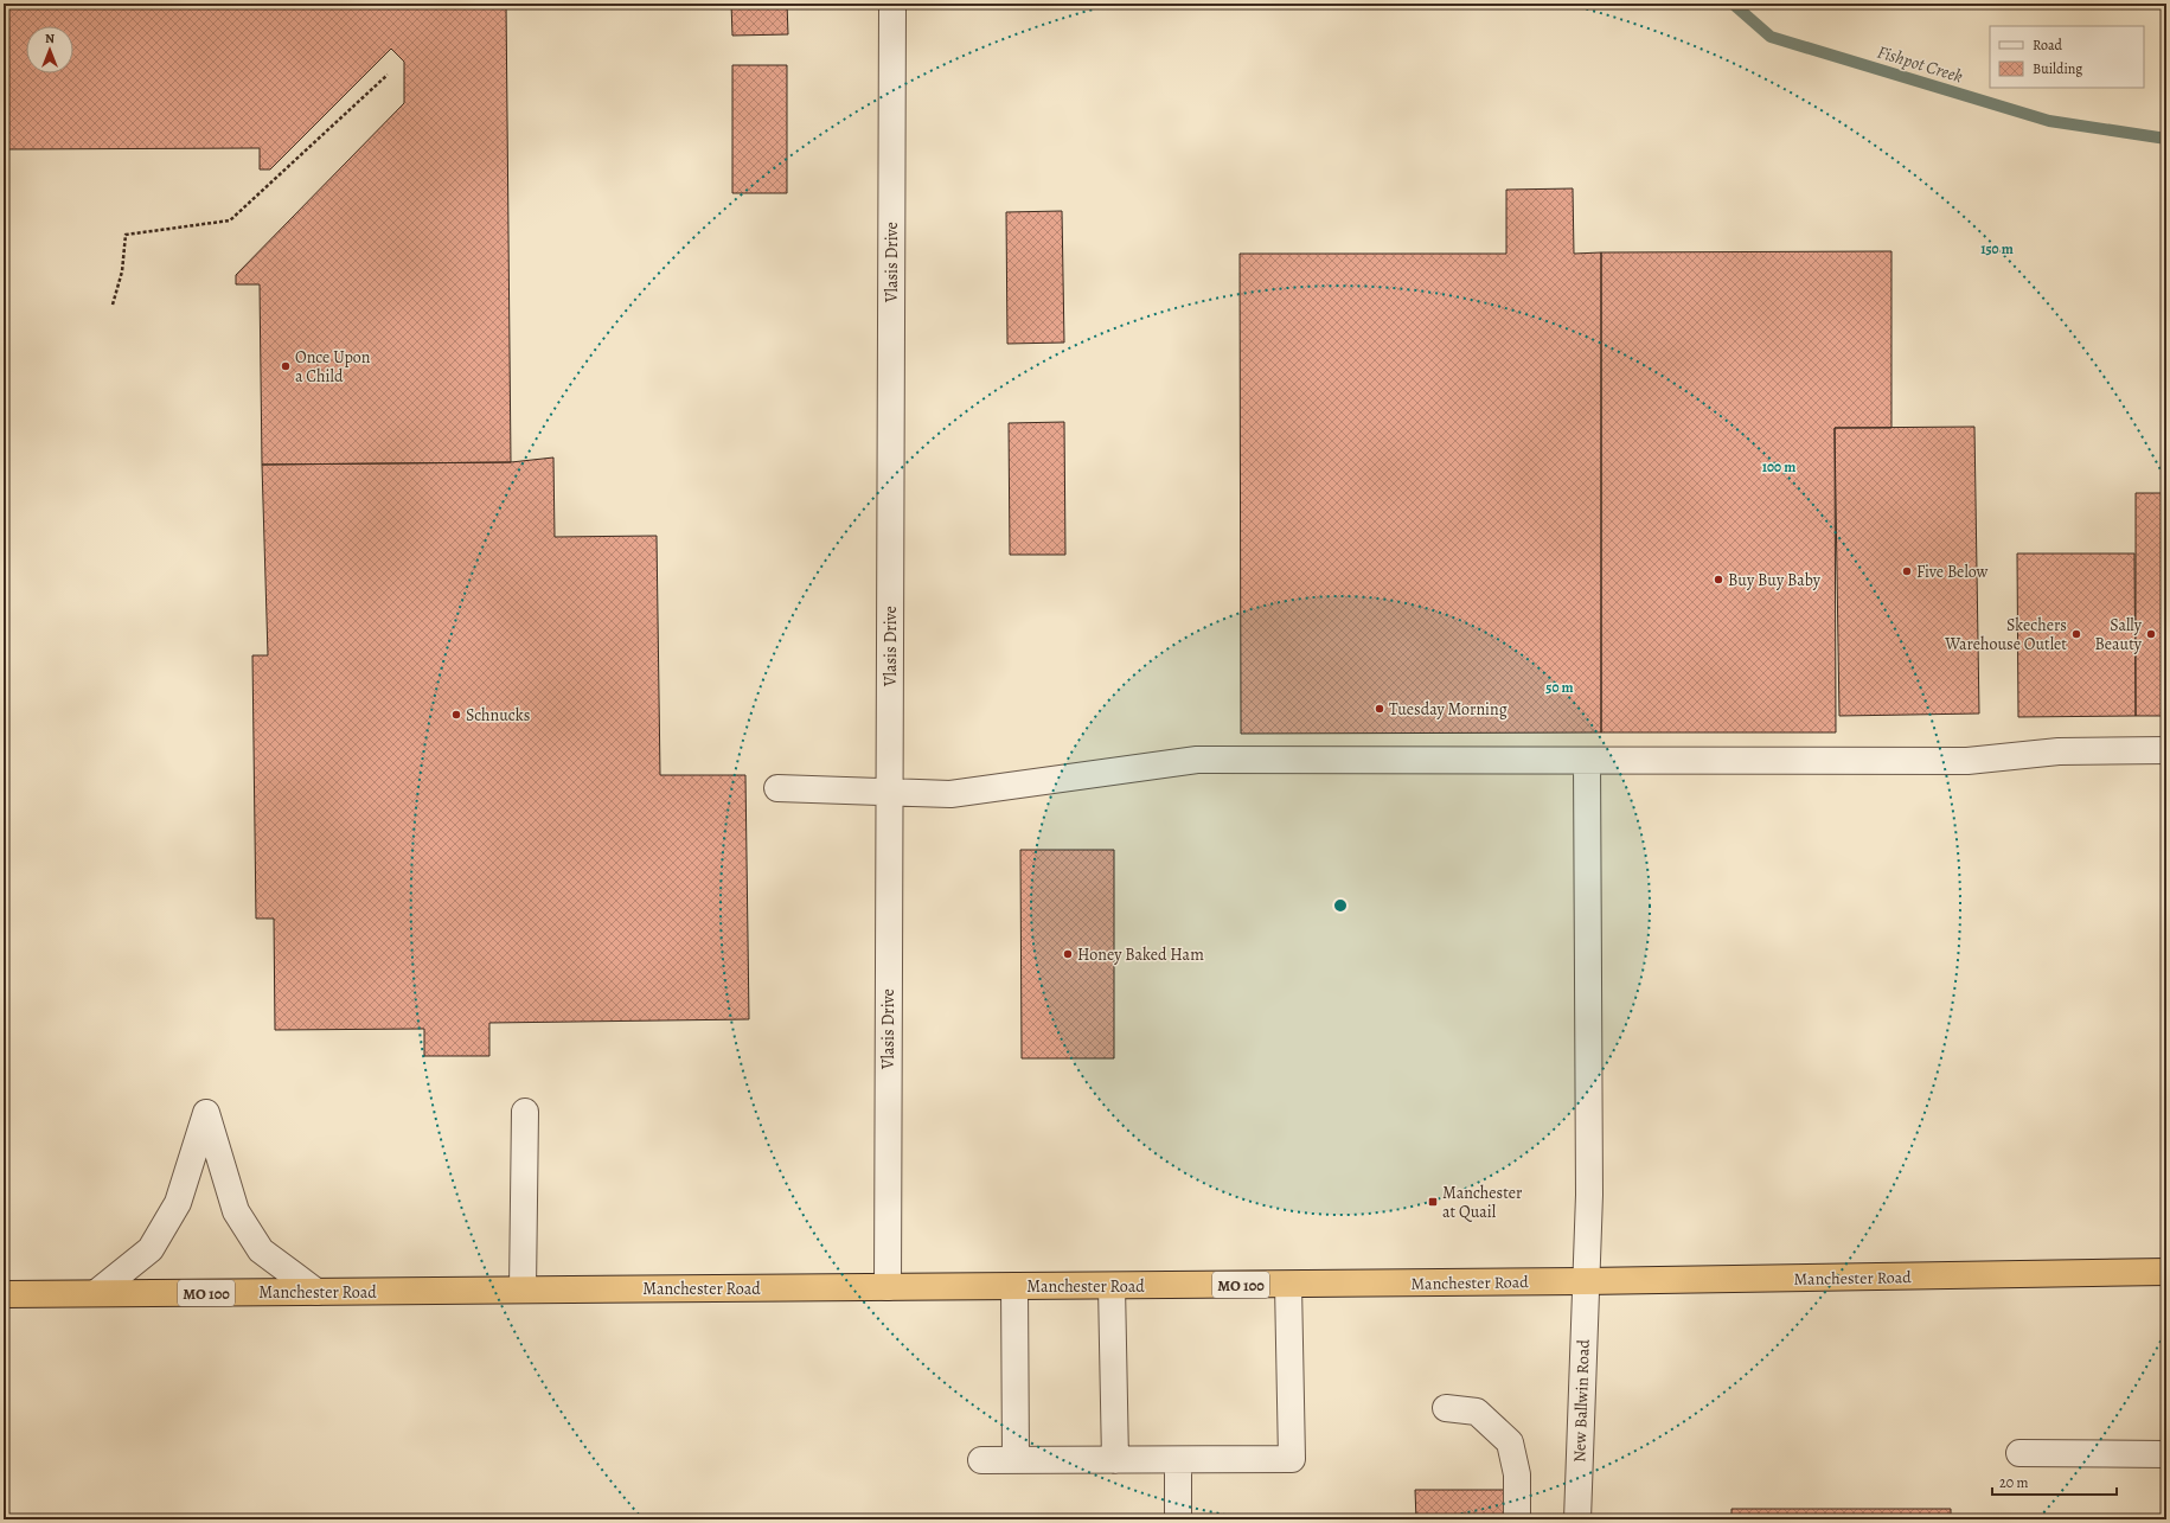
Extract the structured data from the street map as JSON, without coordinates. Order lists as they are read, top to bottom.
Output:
{
  "streets": {
    "highway": ["Manchester Road", "MO 100"],
    "street": ["Vlasis Drive", "New Ballwin Road"]
  },
  "crossings": [
    ["Vlasis Drive", "Manchester Road"],
    ["Manchester Road", "New Ballwin Road"]
  ],
  "water": ["Fishpot Creek"],
  "places": {
    "other": [
      "Once Upon a Child",
      "Five Below",
      "Buy Buy Baby",
      "Skechers Warehouse Outlet",
      "Sally Beauty",
      "Tuesday Morning",
      "Schnucks",
      "Honey Baked Ham"
    ],
    "transit": ["Manchester at Quail"]
  },
  "legend": ["Road", "Building"],
  "scale_bar": "20 m",
  "north": "top",
  "rings": ["150 m", "100 m", "50 m"]
}
